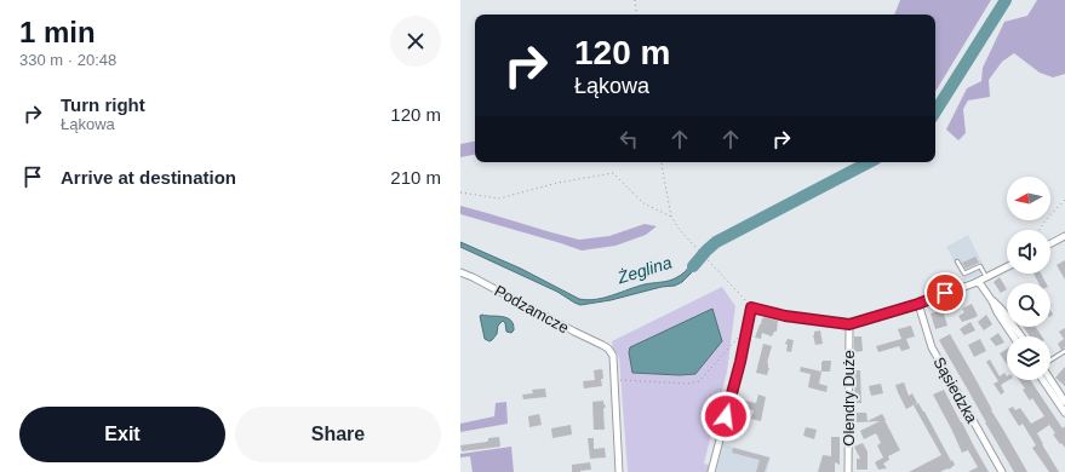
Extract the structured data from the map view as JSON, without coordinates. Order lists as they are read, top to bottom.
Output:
{
  "streets": {
    "street": ["Podzamcze", "Sąsiedzka", "Olendry Duże"]
  },
  "water": ["Żeglina"],
  "north": "left",
  "page": {
    "heading": ["1 min", "330 m · 20:48"],
    "turn": ["120 m", "Łąkowa"],
    "list": [
      {
        "name": "Turn right",
        "note": "Łąkowa",
        "value": "120 m"
      },
      {
        "name": "Arrive at destination",
        "value": "210 m"
      }
    ],
    "buttons": ["Exit", "Share"]
  }
}
